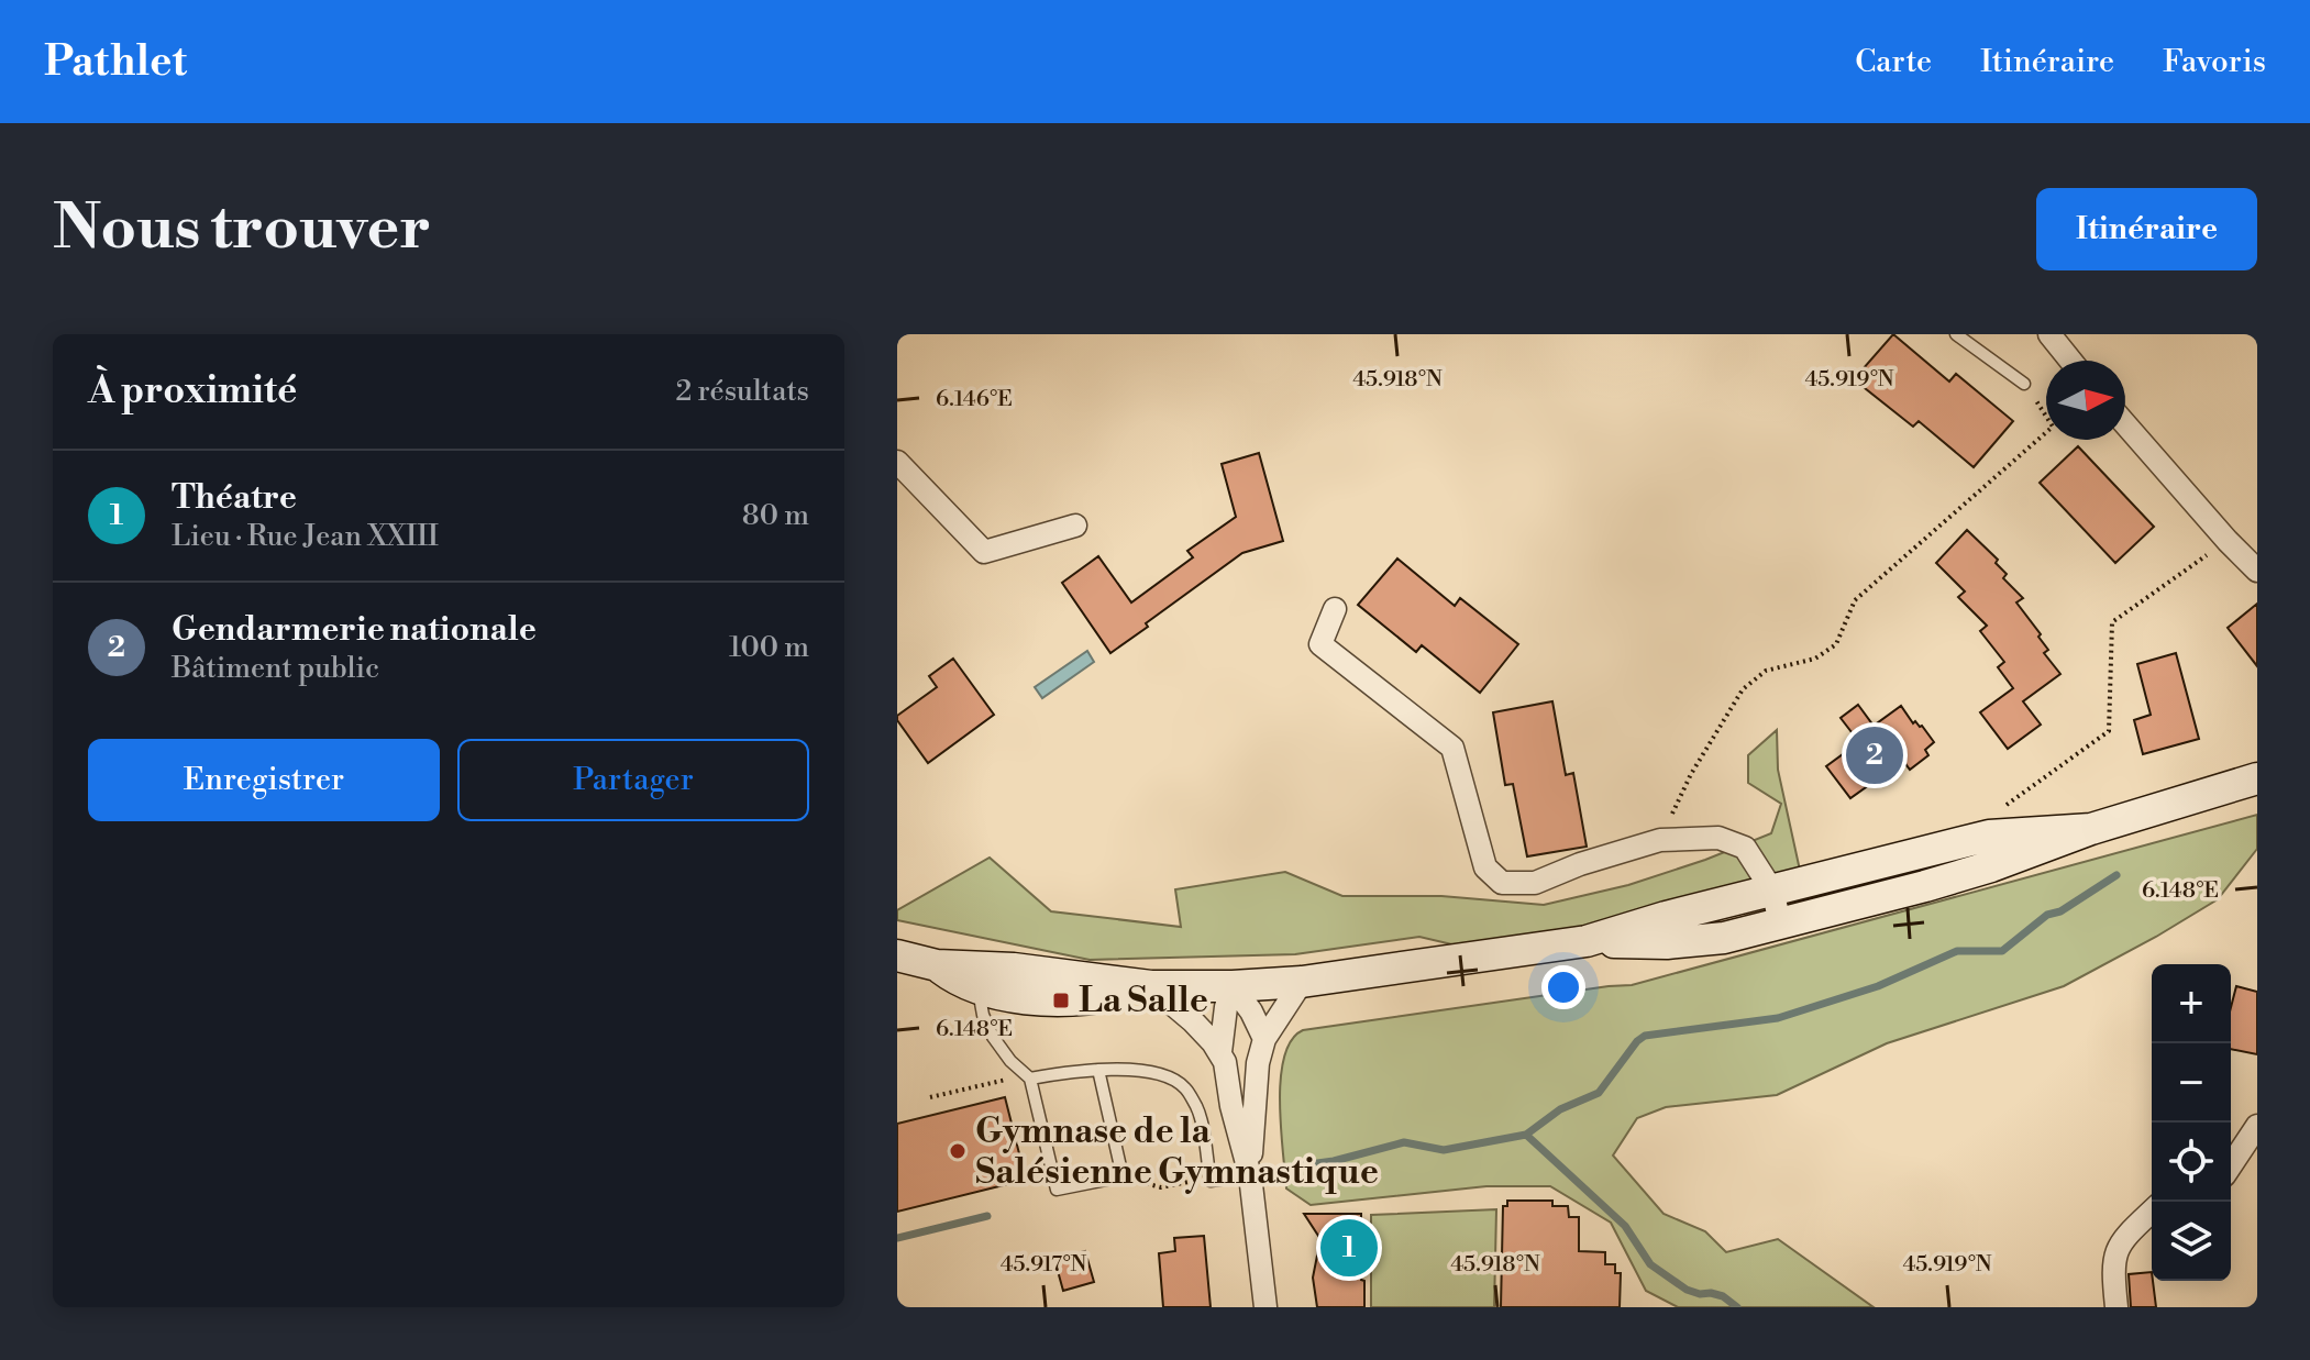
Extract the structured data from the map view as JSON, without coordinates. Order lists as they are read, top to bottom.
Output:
{
  "places": {
    "transit": ["La Salle"],
    "other": ["Gymnase de la Salésienne Gymnastique"]
  },
  "north": "right",
  "page": {
    "header": "Pathlet",
    "nav": ["Carte", "Itinéraire", "Favoris"],
    "buttons": [
      "Itinéraire",
      ["Enregistrer", "Partager"]
    ],
    "title": "Nous trouver",
    "heading": ["À proximité", "2 résultats"],
    "list": [
      {
        "mark": "1",
        "name": "Théatre",
        "note": "Lieu · Rue Jean XXIII",
        "value": "80 m"
      },
      {
        "mark": "2",
        "name": "Gendarmerie nationale",
        "note": "Bâtiment public",
        "value": "100 m"
      }
    ],
    "pins": ["2", "1"],
    "map_buttons": ["+", "−"]
  },
  "coordinates": [
    "45.918°N",
    "45.919°N",
    "6.146°E",
    "6.148°E",
    "45.917°N"
  ]
}
